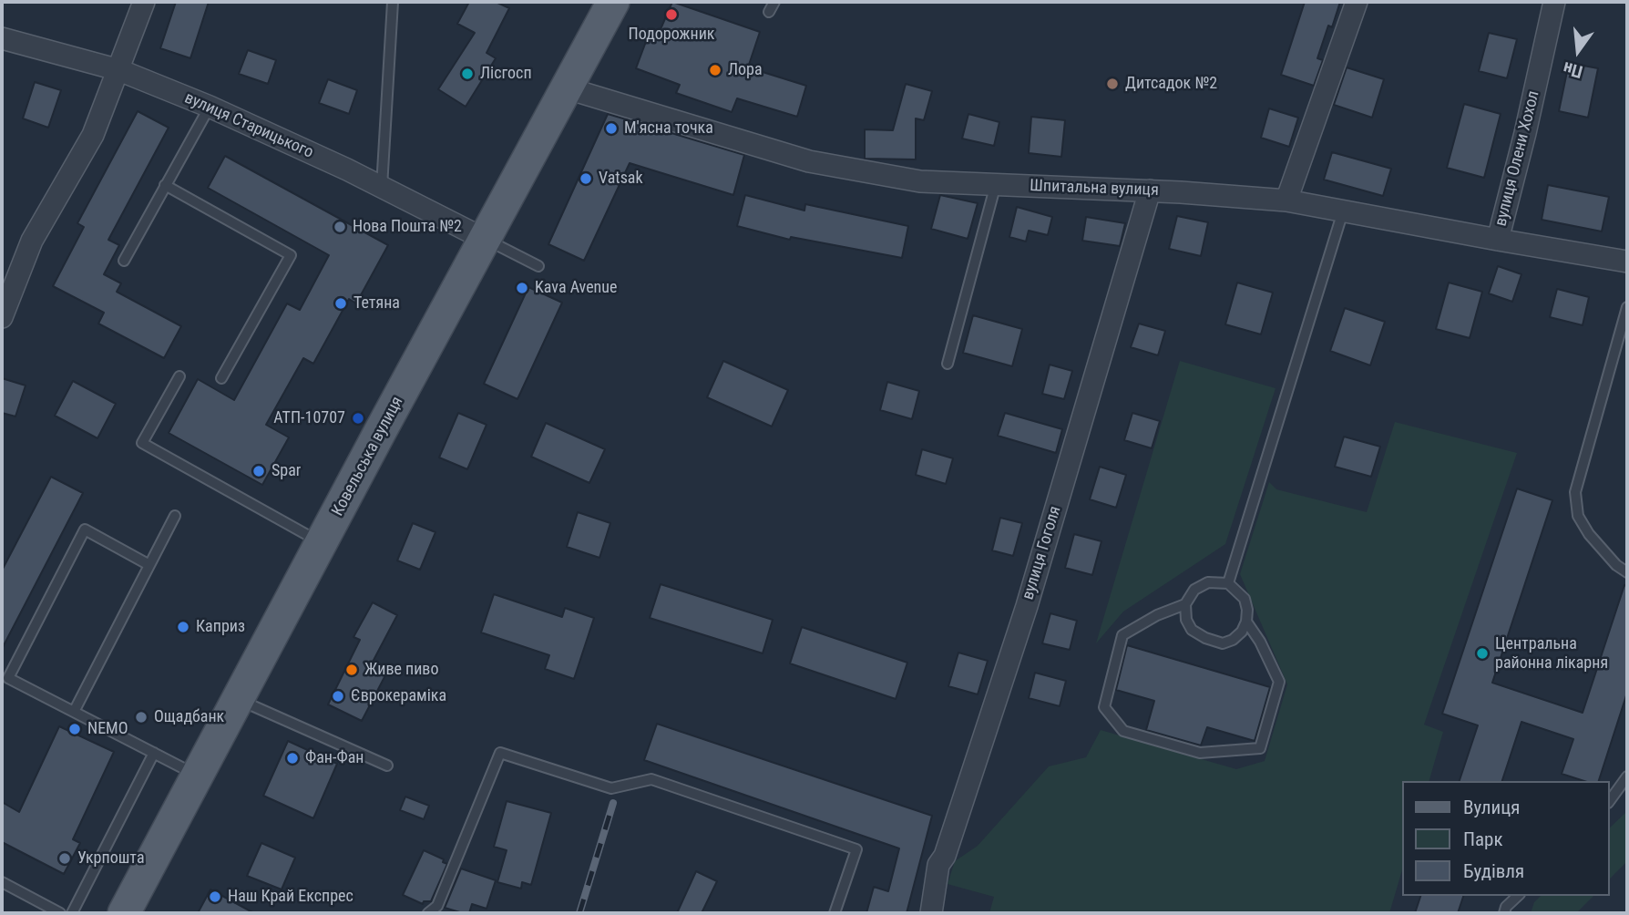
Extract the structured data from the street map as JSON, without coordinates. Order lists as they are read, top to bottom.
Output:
{
  "streets": {
    "main road": ["Ковельська вулиця"],
    "street": [
      "вулиця Старицького",
      "вулиця Олени Хохол",
      "Шпитальна вулиця",
      "вулиця Гоголя"
    ]
  },
  "crossings": [
    ["вулиця Старицького", "Ковельська вулиця"],
    ["вулиця Олени Хохол", "Шпитальна вулиця"],
    ["Шпитальна вулиця", "Ковельська вулиця"],
    ["Шпитальна вулиця", "вулиця Гоголя"]
  ],
  "places": [
    "Подорожник",
    "Лора",
    "Лісгосп",
    "Дитсадок №2",
    "М'ясна точка",
    "Vatsak",
    "Нова Пошта №2",
    "Kava Avenue",
    "Тетяна",
    "АТП-10707",
    "Spar",
    "Каприз",
    "Центральна районна лікарня",
    "Живе пиво",
    "Єврокераміка",
    "Ощадбанк",
    "NEMO",
    "Фан-Фан",
    "Укрпошта",
    "Наш Край Експрес"
  ],
  "legend": ["Вулиця", "Парк", "Будівля"],
  "north": "bottom"
}
